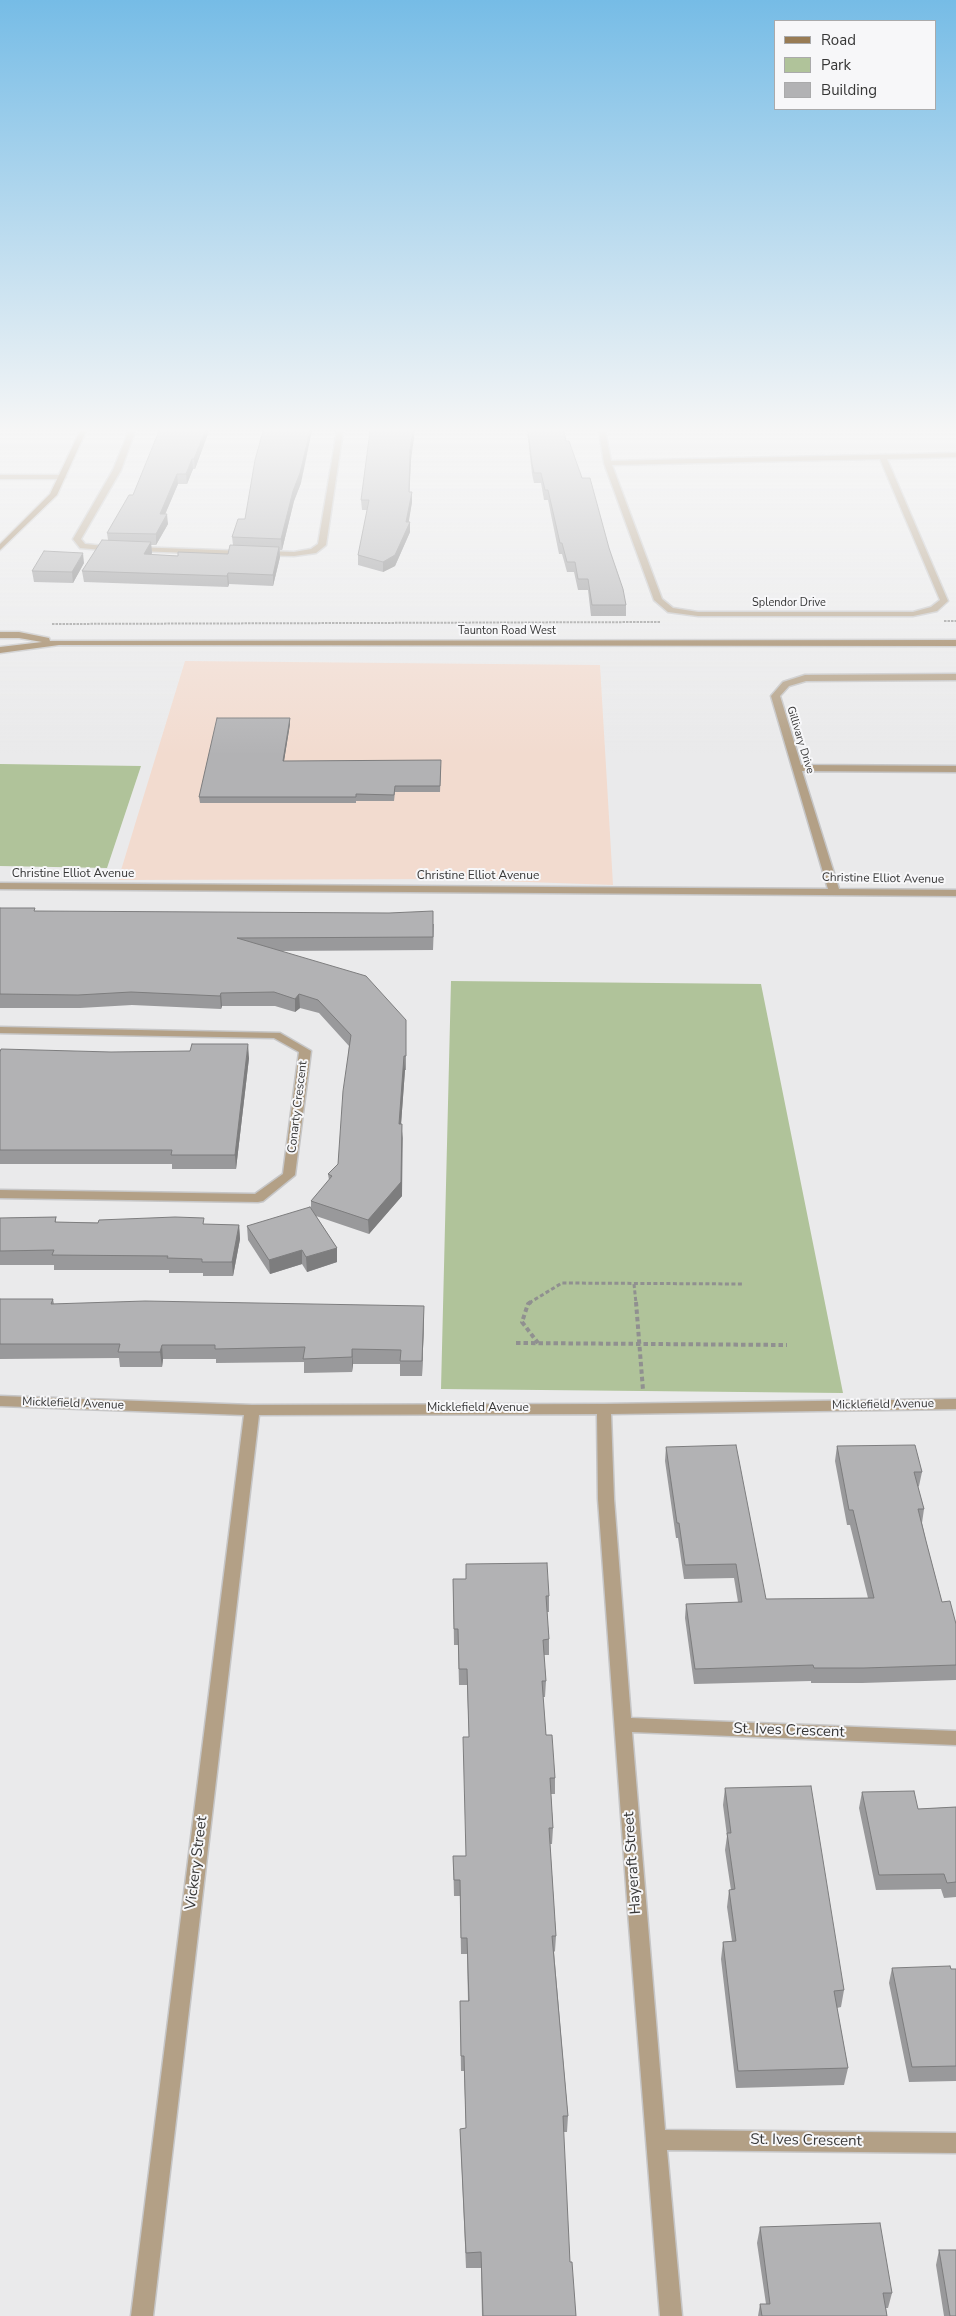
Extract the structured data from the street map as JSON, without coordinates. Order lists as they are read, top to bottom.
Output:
{
  "streets": {
    "main road": ["Taunton Road West"],
    "street": [
      "Splendor Drive",
      "Gillivary Drive",
      "Christine Elliot Avenue",
      "Conarty Crescent",
      "Micklefield Avenue",
      "St. Ives Crescent",
      "Vickery Street",
      "Hayeraft Street"
    ]
  },
  "crossings": [
    ["Gillivary Drive", "Christine Elliot Avenue"],
    ["Micklefield Avenue", "Vickery Street"],
    ["Micklefield Avenue", "Hayeraft Street"],
    ["St. Ives Crescent", "Hayeraft Street"]
  ],
  "legend": ["Road", "Park", "Building"]
}
